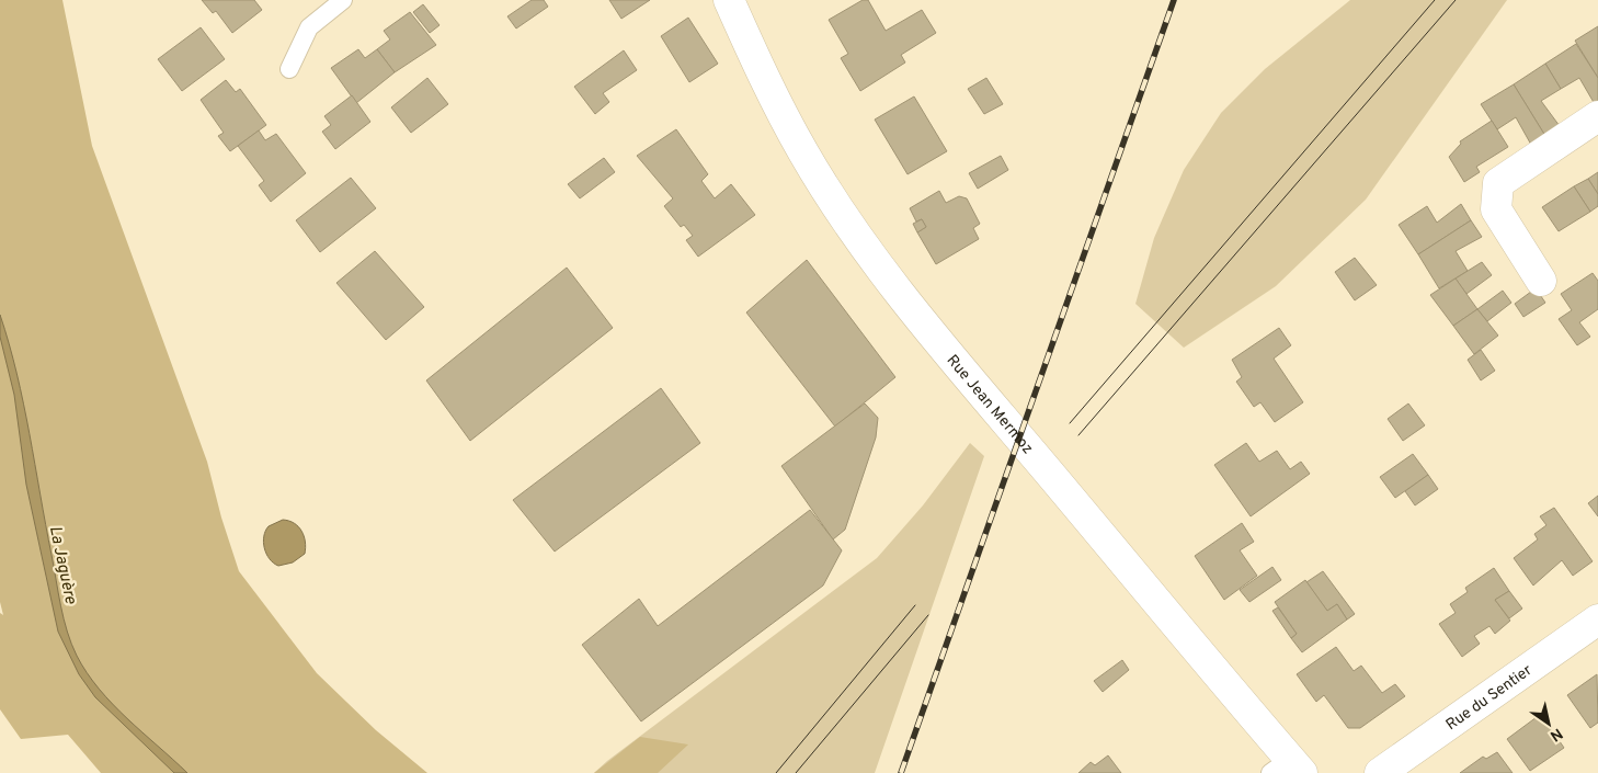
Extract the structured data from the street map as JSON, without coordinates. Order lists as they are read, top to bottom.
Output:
{
  "streets": {
    "street": ["Rue Jean Mermoz", "Rue du Sentier"]
  },
  "water": ["La Jaguère"],
  "north": "bottom right"
}
